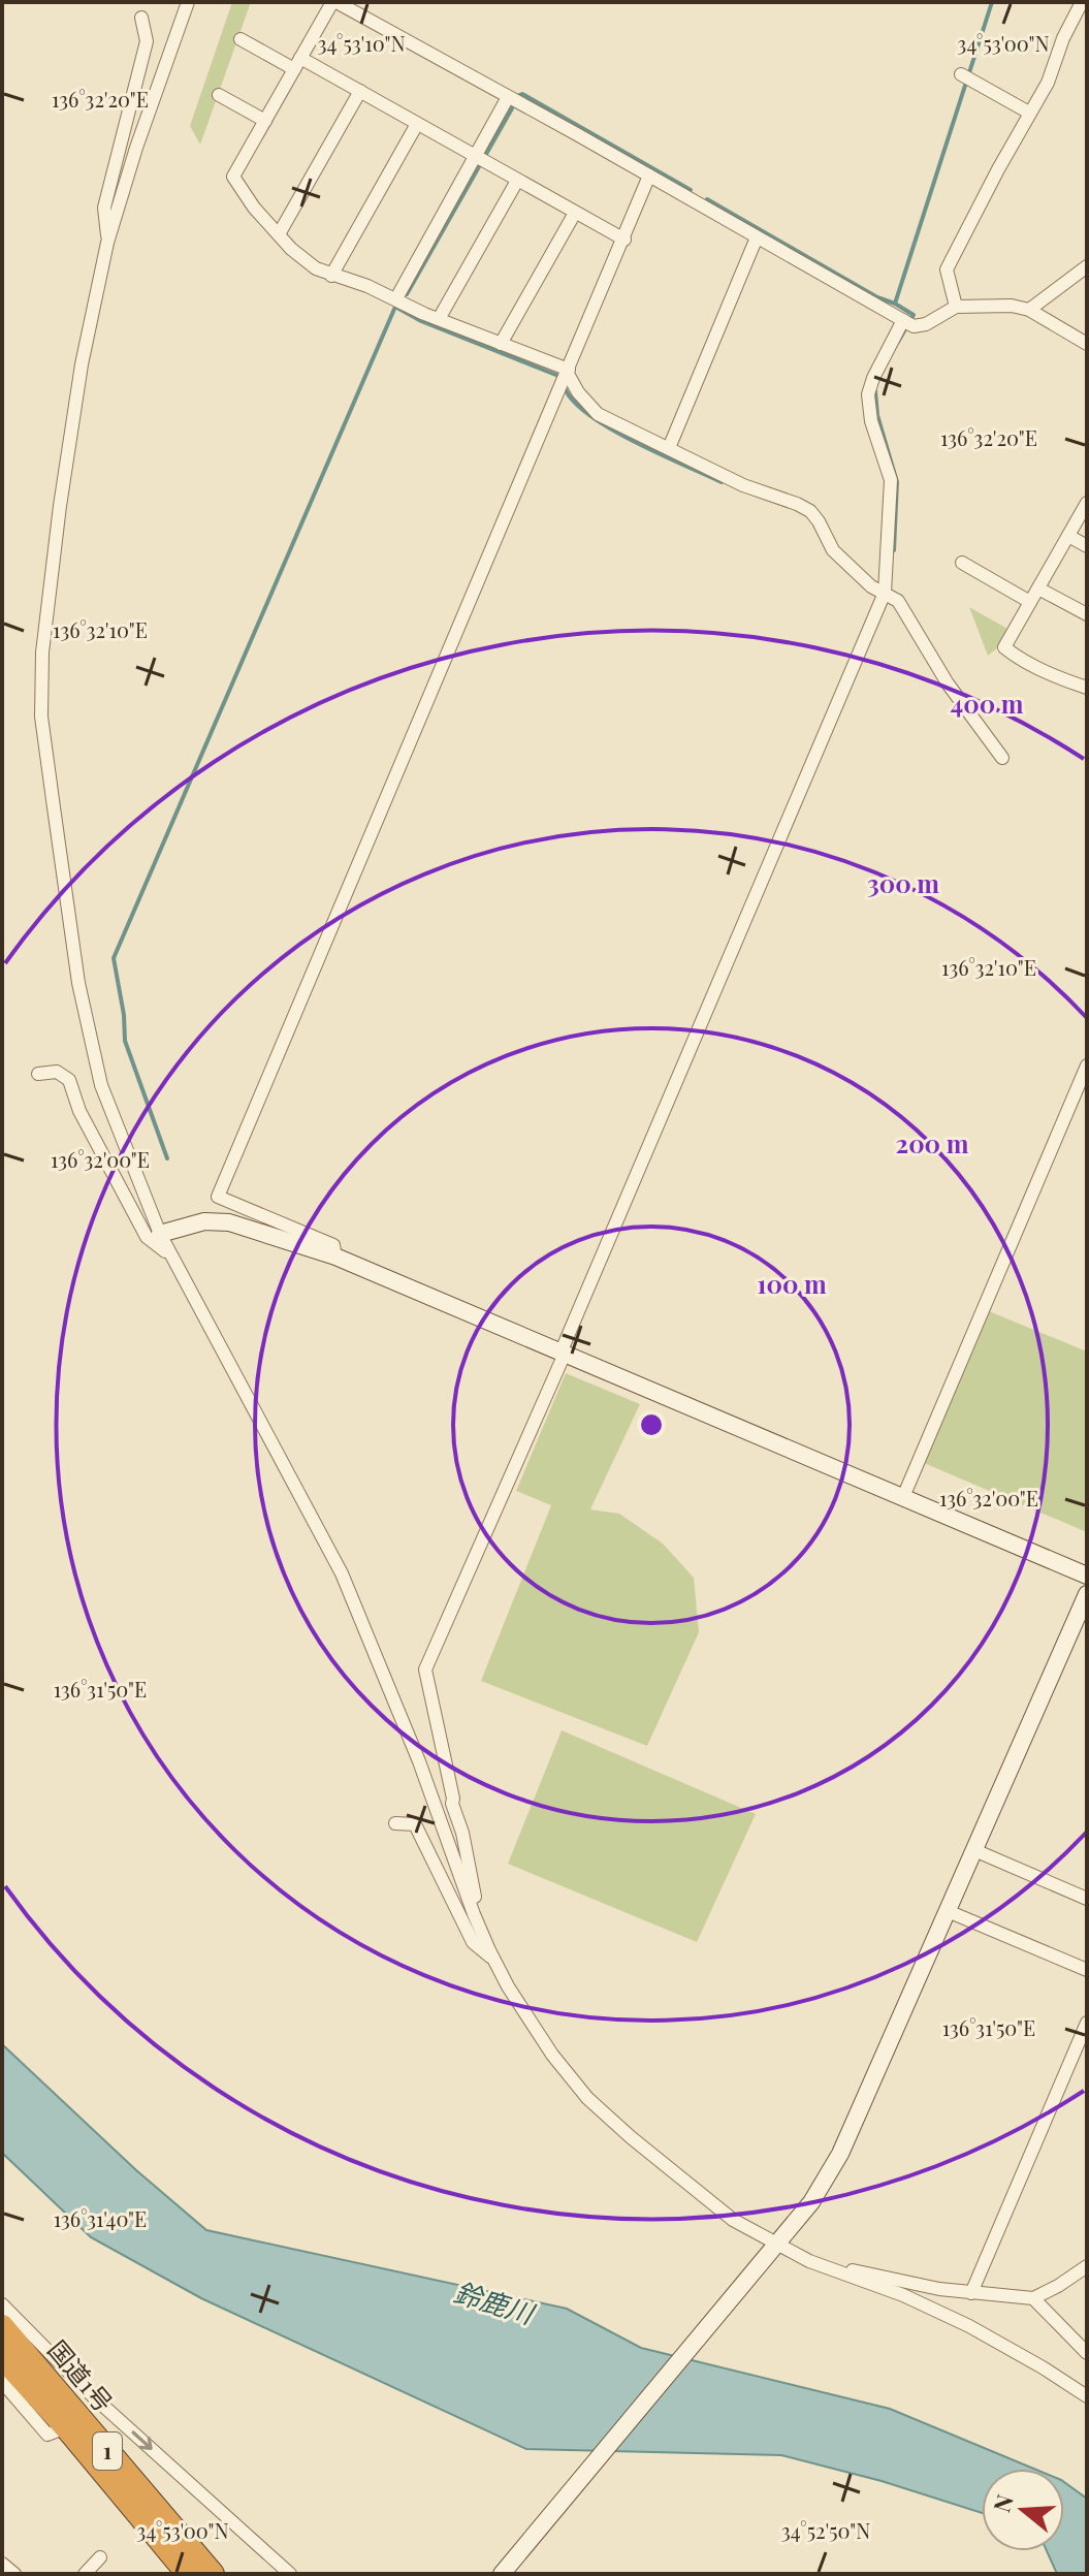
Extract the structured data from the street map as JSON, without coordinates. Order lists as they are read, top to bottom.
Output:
{
  "streets": {
    "highway": ["国道1号", "1"]
  },
  "water": ["鈴鹿川"],
  "north": "left",
  "coordinates": [
    "34°53'10\"N",
    "34°53'00\"N",
    "136°32'20\"E",
    "136°32'10\"E",
    "136°32'00\"E",
    "136°31'50\"E",
    "136°31'40\"E",
    "34°52'50\"N"
  ],
  "rings": [
    "400 m",
    "300 m",
    "200 m",
    "100 m"
  ]
}
